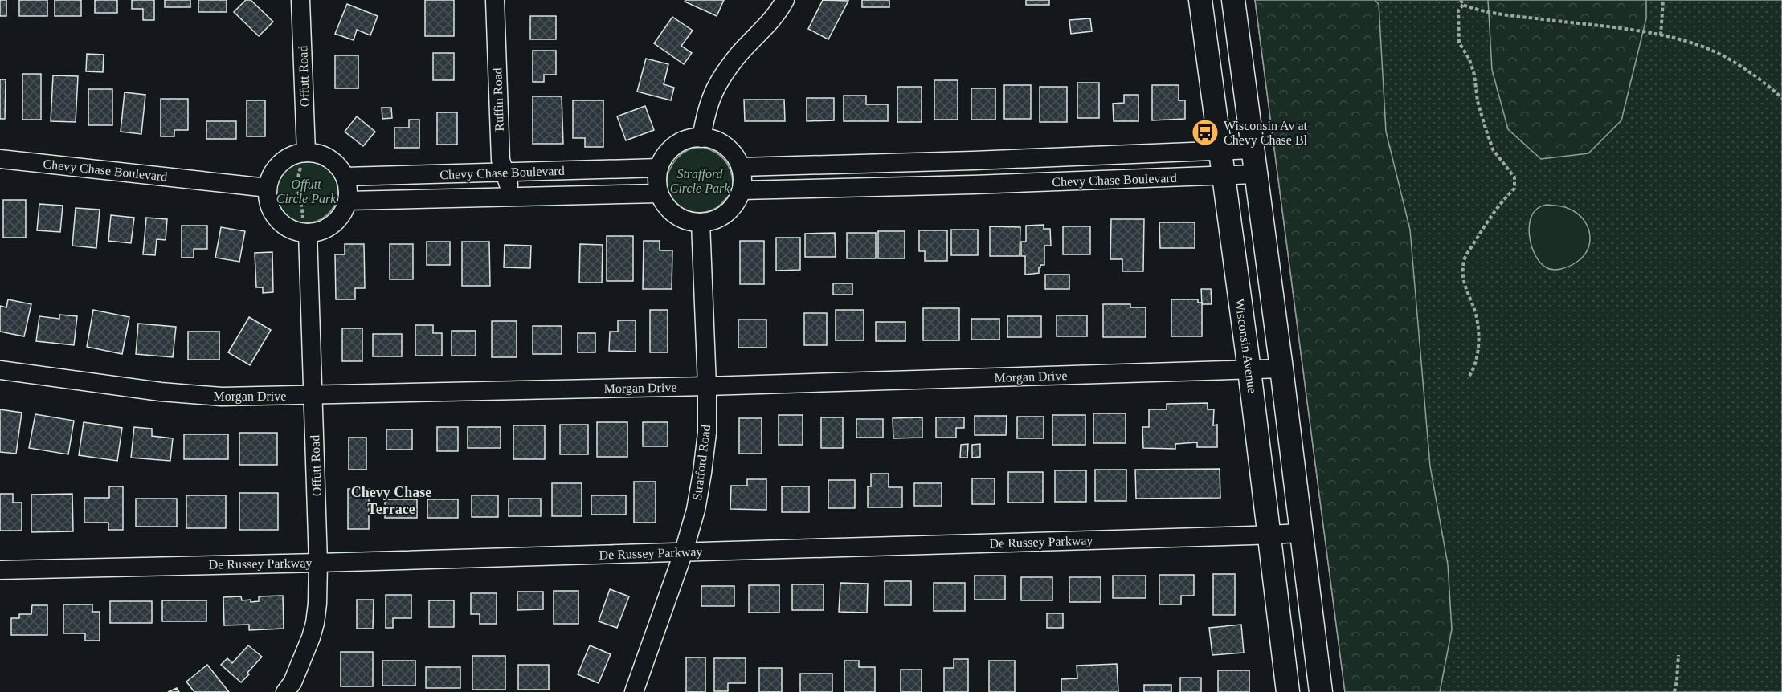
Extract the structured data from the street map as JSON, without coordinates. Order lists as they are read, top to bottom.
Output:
{
  "streets": {
    "main road": ["Wisconsin Avenue"],
    "street": [
      "Offutt Road",
      "Ruffin Road",
      "Chevy Chase Boulevard",
      "Morgan Drive",
      "Stratford Road",
      "De Russey Parkway"
    ]
  },
  "crossings": [
    ["Offutt Road", "Morgan Drive"],
    ["Offutt Road", "De Russey Parkway"],
    ["Ruffin Road", "Chevy Chase Boulevard"],
    ["Chevy Chase Boulevard", "Wisconsin Avenue"],
    ["Chevy Chase Boulevard", "Stratford Road"],
    ["Wisconsin Avenue", "Morgan Drive"],
    ["Wisconsin Avenue", "De Russey Parkway"],
    ["Morgan Drive", "Stratford Road"],
    ["Stratford Road", "De Russey Parkway"]
  ],
  "districts": ["Chevy Chase Terrace"],
  "parks": ["Strafford Circle Park", "Offutt Circle Park"],
  "places": {
    "bus stop": ["Wisconsin Av at Chevy Chase Bl"]
  }
}
